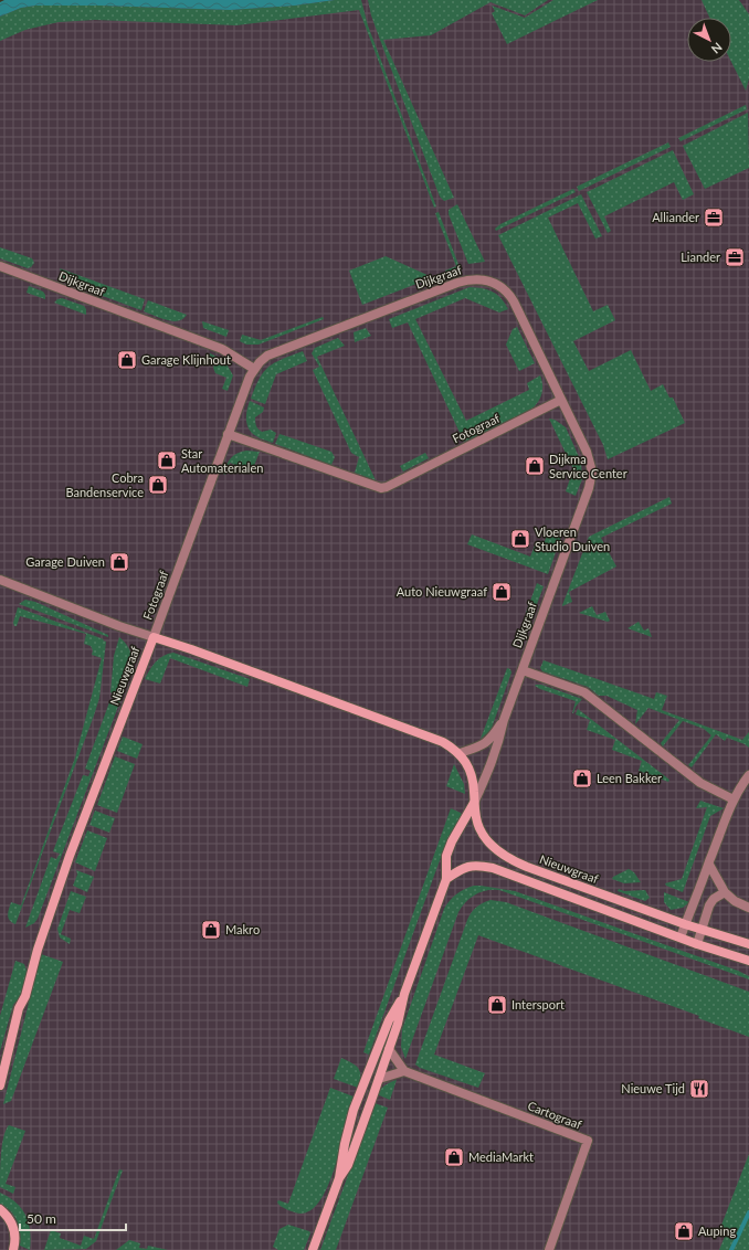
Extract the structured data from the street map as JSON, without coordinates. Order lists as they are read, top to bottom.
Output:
{
  "streets": {
    "street": [
      "Dijkgraaf",
      "Fotograaf",
      "Nieuwgraaf",
      "Cartograaf"
    ]
  },
  "crossings": [
    ["Dijkgraaf", "Fotograaf"],
    ["Dijkgraaf", "Nieuwgraaf"],
    ["Fotograaf", "Nieuwgraaf"]
  ],
  "places": {
    "office": ["Alliander", "Liander"],
    "shop": [
      "Garage Klijnhout",
      "Star Automaterialen",
      "Dijkma Service Center",
      "Cobra Bandenservice",
      "Vloeren Studio Duiven",
      "Garage Duiven",
      "Auto Nieuwgraaf",
      "Leen Bakker",
      "Makro",
      "Intersport",
      "MediaMarkt",
      "Auping"
    ],
    "restaurant": ["Nieuwe Tijd"]
  },
  "scale_bar": "50 m",
  "north": "bottom right"
}
